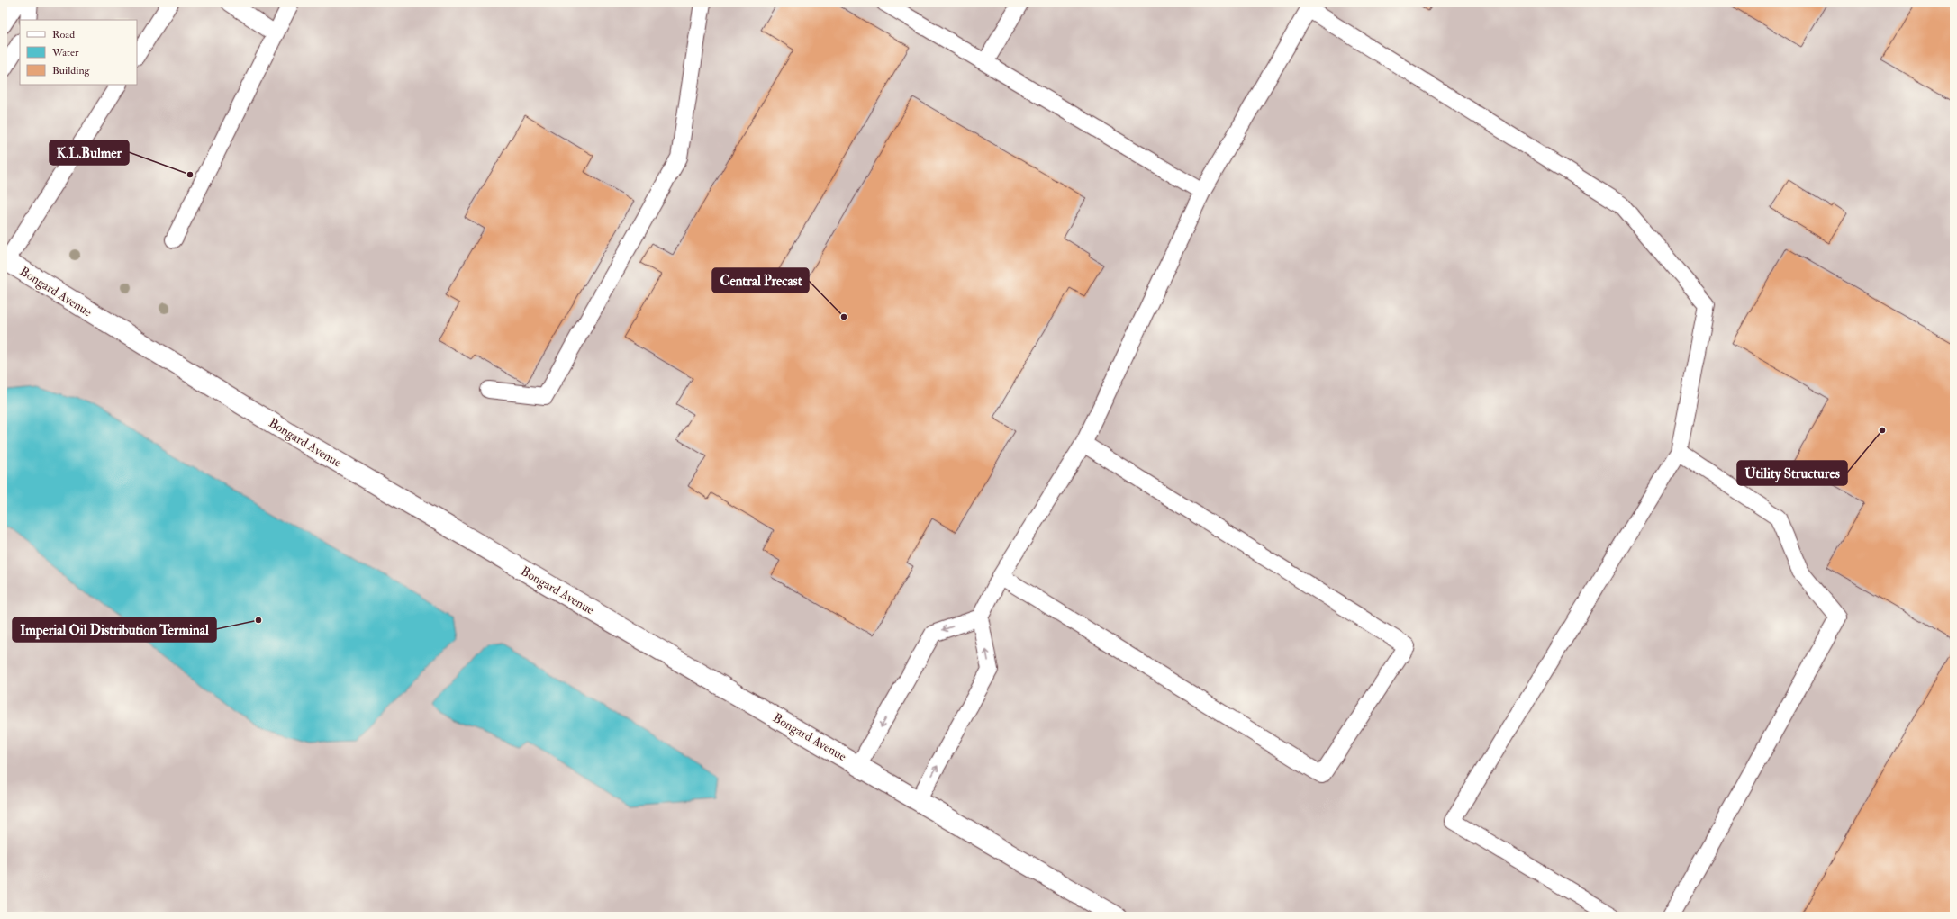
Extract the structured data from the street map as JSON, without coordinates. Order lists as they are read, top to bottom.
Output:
{
  "streets": {
    "street": ["Bongard Avenue"]
  },
  "places": [
    "K.L.Bulmer",
    "Central Precast",
    "Utility Structures",
    "Imperial Oil Distribution Terminal"
  ],
  "legend": ["Road", "Water", "Building"]
}
